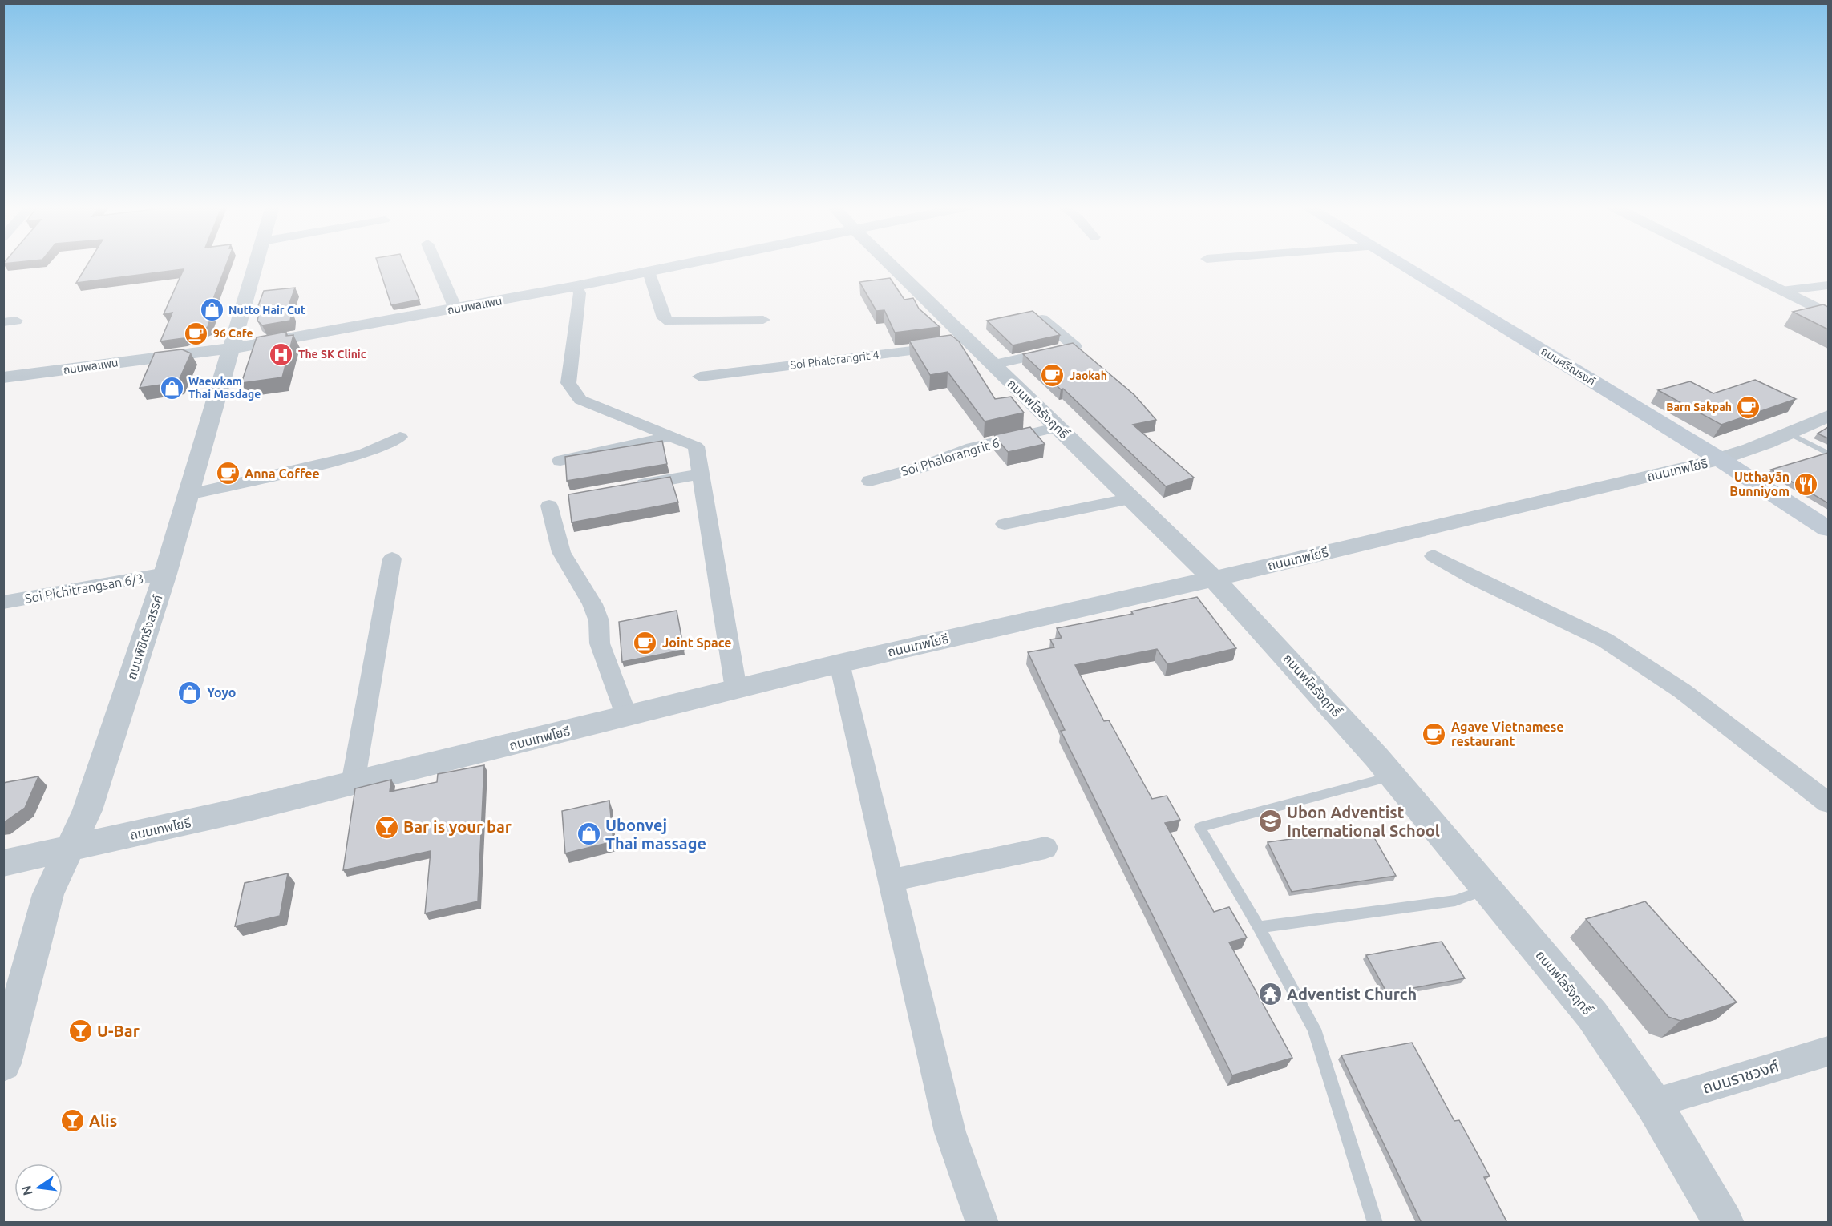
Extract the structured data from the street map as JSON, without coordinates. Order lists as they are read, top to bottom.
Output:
{
  "streets": {
    "main road": ["ถนนศรีณรงค์"],
    "street": [
      "ถนนพลแพน",
      "Soi Phalorangrit 4",
      "ถนนพโลรังฤทธิ์",
      "Soi Phalorangrit 6",
      "ถนนเทพโยธี",
      "Soi Pichitrangsan 6/3",
      "ถนนพิชิตรังสรรค์",
      "ถนนราชวงศ์"
    ]
  },
  "crossings": [
    ["ถนนพลแพน", "ถนนพิชิตรังสรรค์"],
    ["Soi Phalorangrit 4", "ถนนพโลรังฤทธิ์"],
    ["ถนนศรีณรงค์", "ถนนเทพโยธี"],
    ["ถนนพโลรังฤทธิ์", "Soi Phalorangrit 6"],
    ["ถนนพโลรังฤทธิ์", "ถนนเทพโยธี"],
    ["ถนนพโลรังฤทธิ์", "ถนนราชวงศ์"],
    ["ถนนเทพโยธี", "ถนนพิชิตรังสรรค์"],
    ["Soi Pichitrangsan 6/3", "ถนนพิชิตรังสรรค์"]
  ],
  "places": {
    "shop": [
      "Nutto Hair Cut",
      "Waewkam Thai Masdage",
      "Yoyo",
      "Ubonvej Thai massage"
    ],
    "cafe": [
      "96 Cafe",
      "Jaokah",
      "Barn Sakpah",
      "Anna Coffee",
      "Joint Space",
      "Agave Vietnamese restaurant"
    ],
    "hospital": ["The SK Clinic"],
    "restaurant": ["Utthayān Bunniyom"],
    "school or university": ["Ubon Adventist International School"],
    "bar": ["Bar is your bar", "U-Bar", "Alis"],
    "temple": ["Adventist Church"]
  },
  "north": "left"
}
